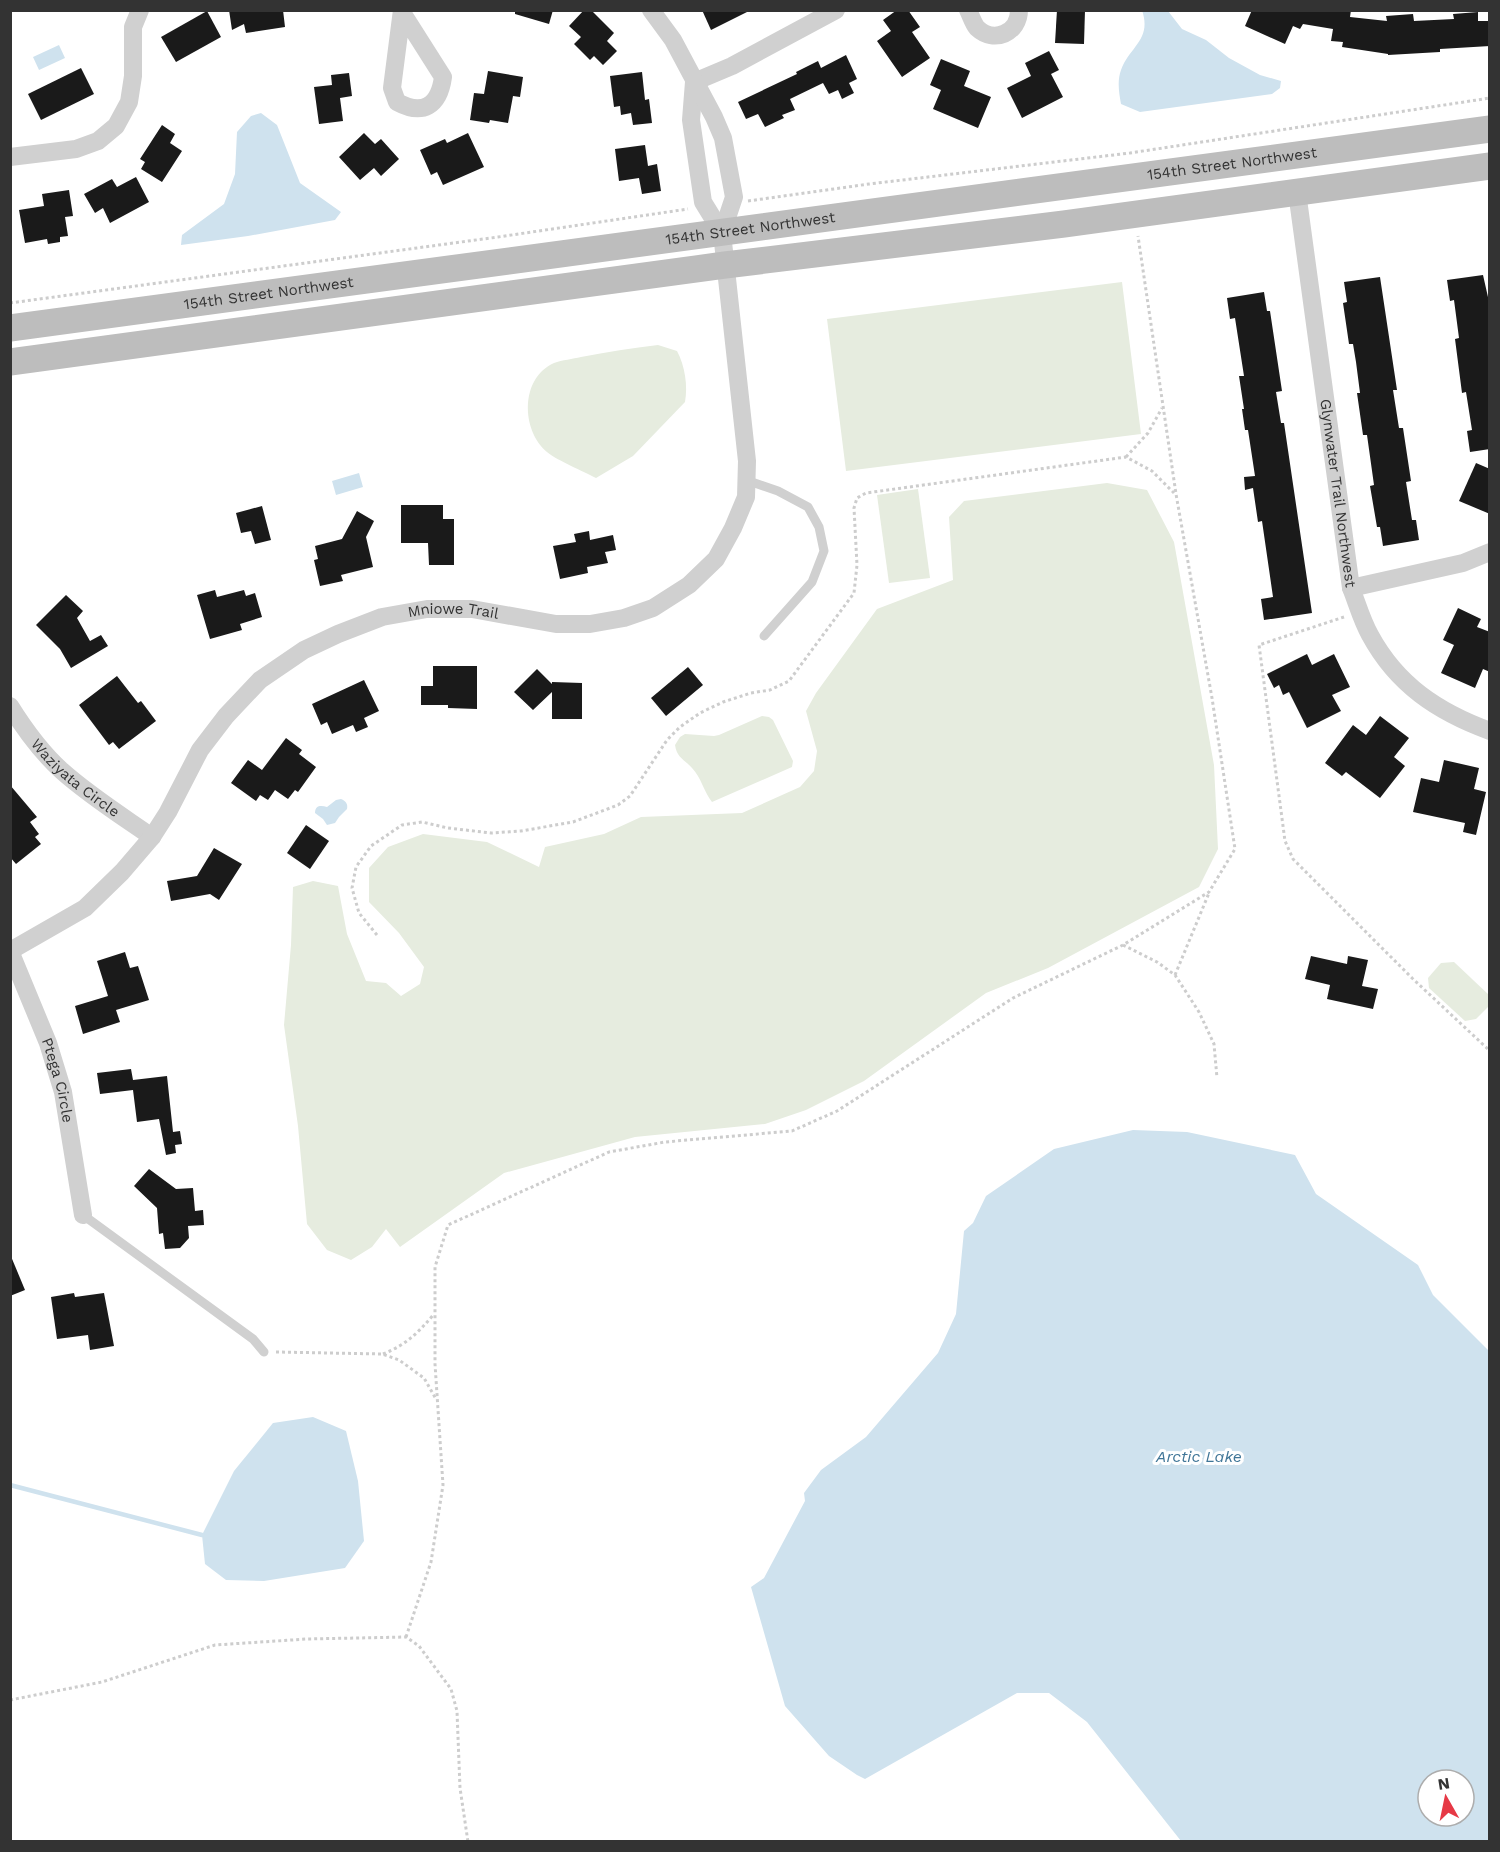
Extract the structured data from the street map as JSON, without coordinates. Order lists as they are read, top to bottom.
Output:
{
  "streets": {
    "street": [
      "154th Street Northwest",
      "Glynwater Trail Northwest",
      "Mniowe Trail",
      "Waziyata Circle",
      "Ptega Circle"
    ]
  },
  "crossings": [
    ["154th Street Northwest", "Mniowe Trail"],
    ["Mniowe Trail", "Waziyata Circle"],
    ["Mniowe Trail", "Ptega Circle"]
  ],
  "water": ["Arctic Lake"],
  "north": "top"
}
